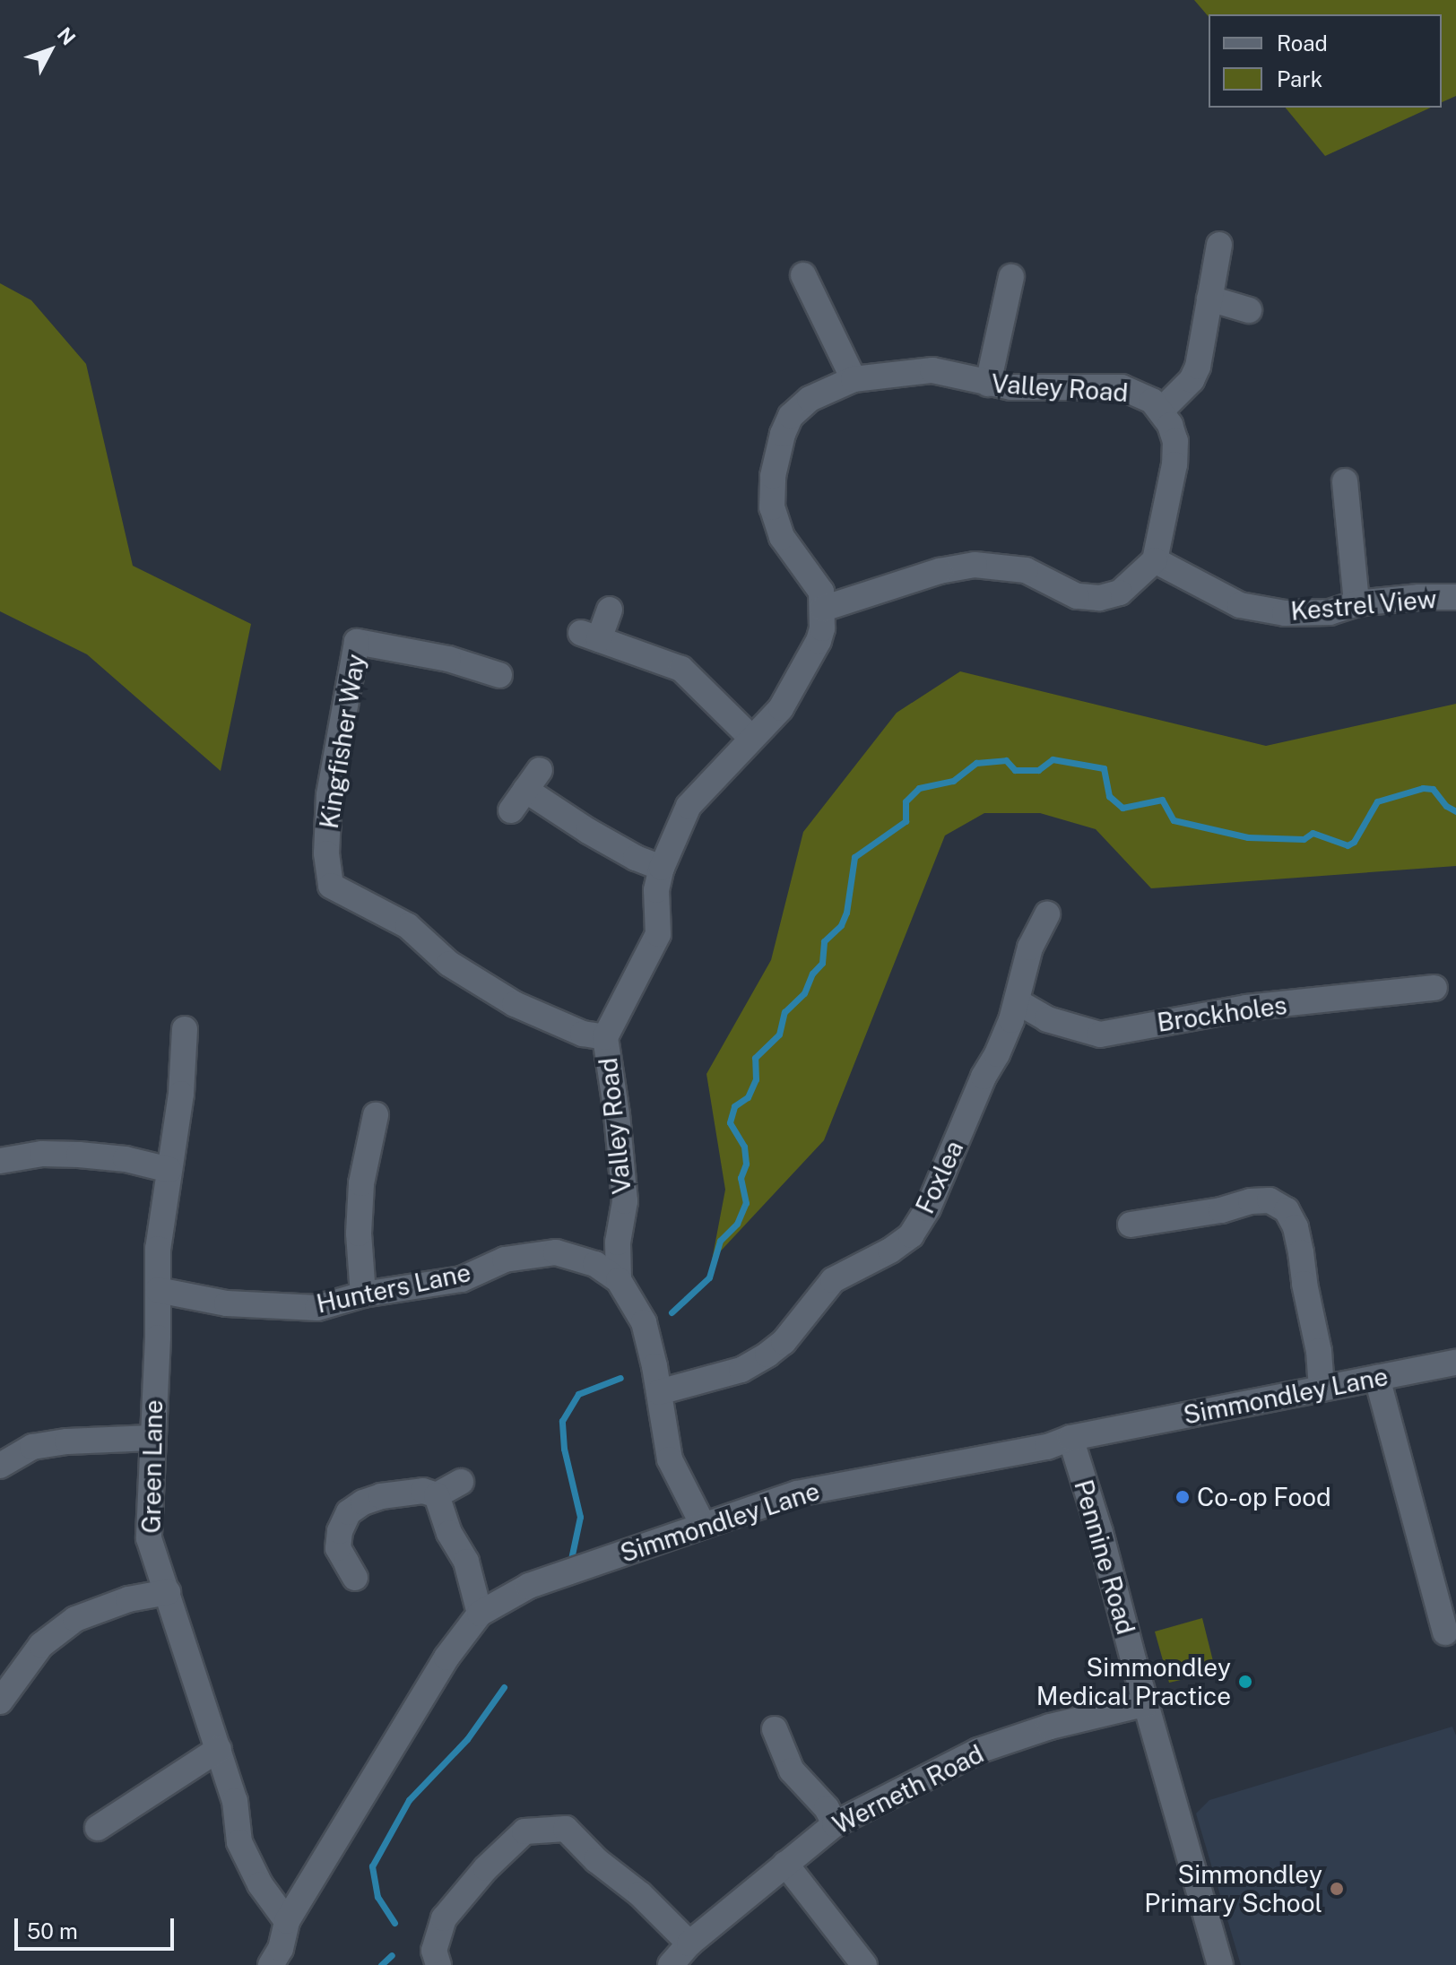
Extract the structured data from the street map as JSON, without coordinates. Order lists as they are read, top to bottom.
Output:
{
  "streets": {
    "street": [
      "Valley Road",
      "Kestrel View",
      "Kingfisher Way",
      "Brockholes",
      "Foxlea",
      "Hunters Lane",
      "Simmondley Lane",
      "Green Lane",
      "Pennine Road",
      "Werneth Road"
    ]
  },
  "crossings": [
    ["Valley Road", "Kestrel View"],
    ["Valley Road", "Kingfisher Way"],
    ["Valley Road", "Hunters Lane"],
    ["Brockholes", "Foxlea"],
    ["Foxlea", "Hunters Lane"],
    ["Hunters Lane", "Simmondley Lane"],
    ["Hunters Lane", "Green Lane"],
    ["Simmondley Lane", "Green Lane"],
    ["Simmondley Lane", "Pennine Road"],
    ["Pennine Road", "Werneth Road"]
  ],
  "places": ["Co-op Food", "Simmondley Medical Practice", "Simmondley Primary School"],
  "legend": ["Road", "Park"],
  "scale_bar": "50 m",
  "north": "top right"
}
